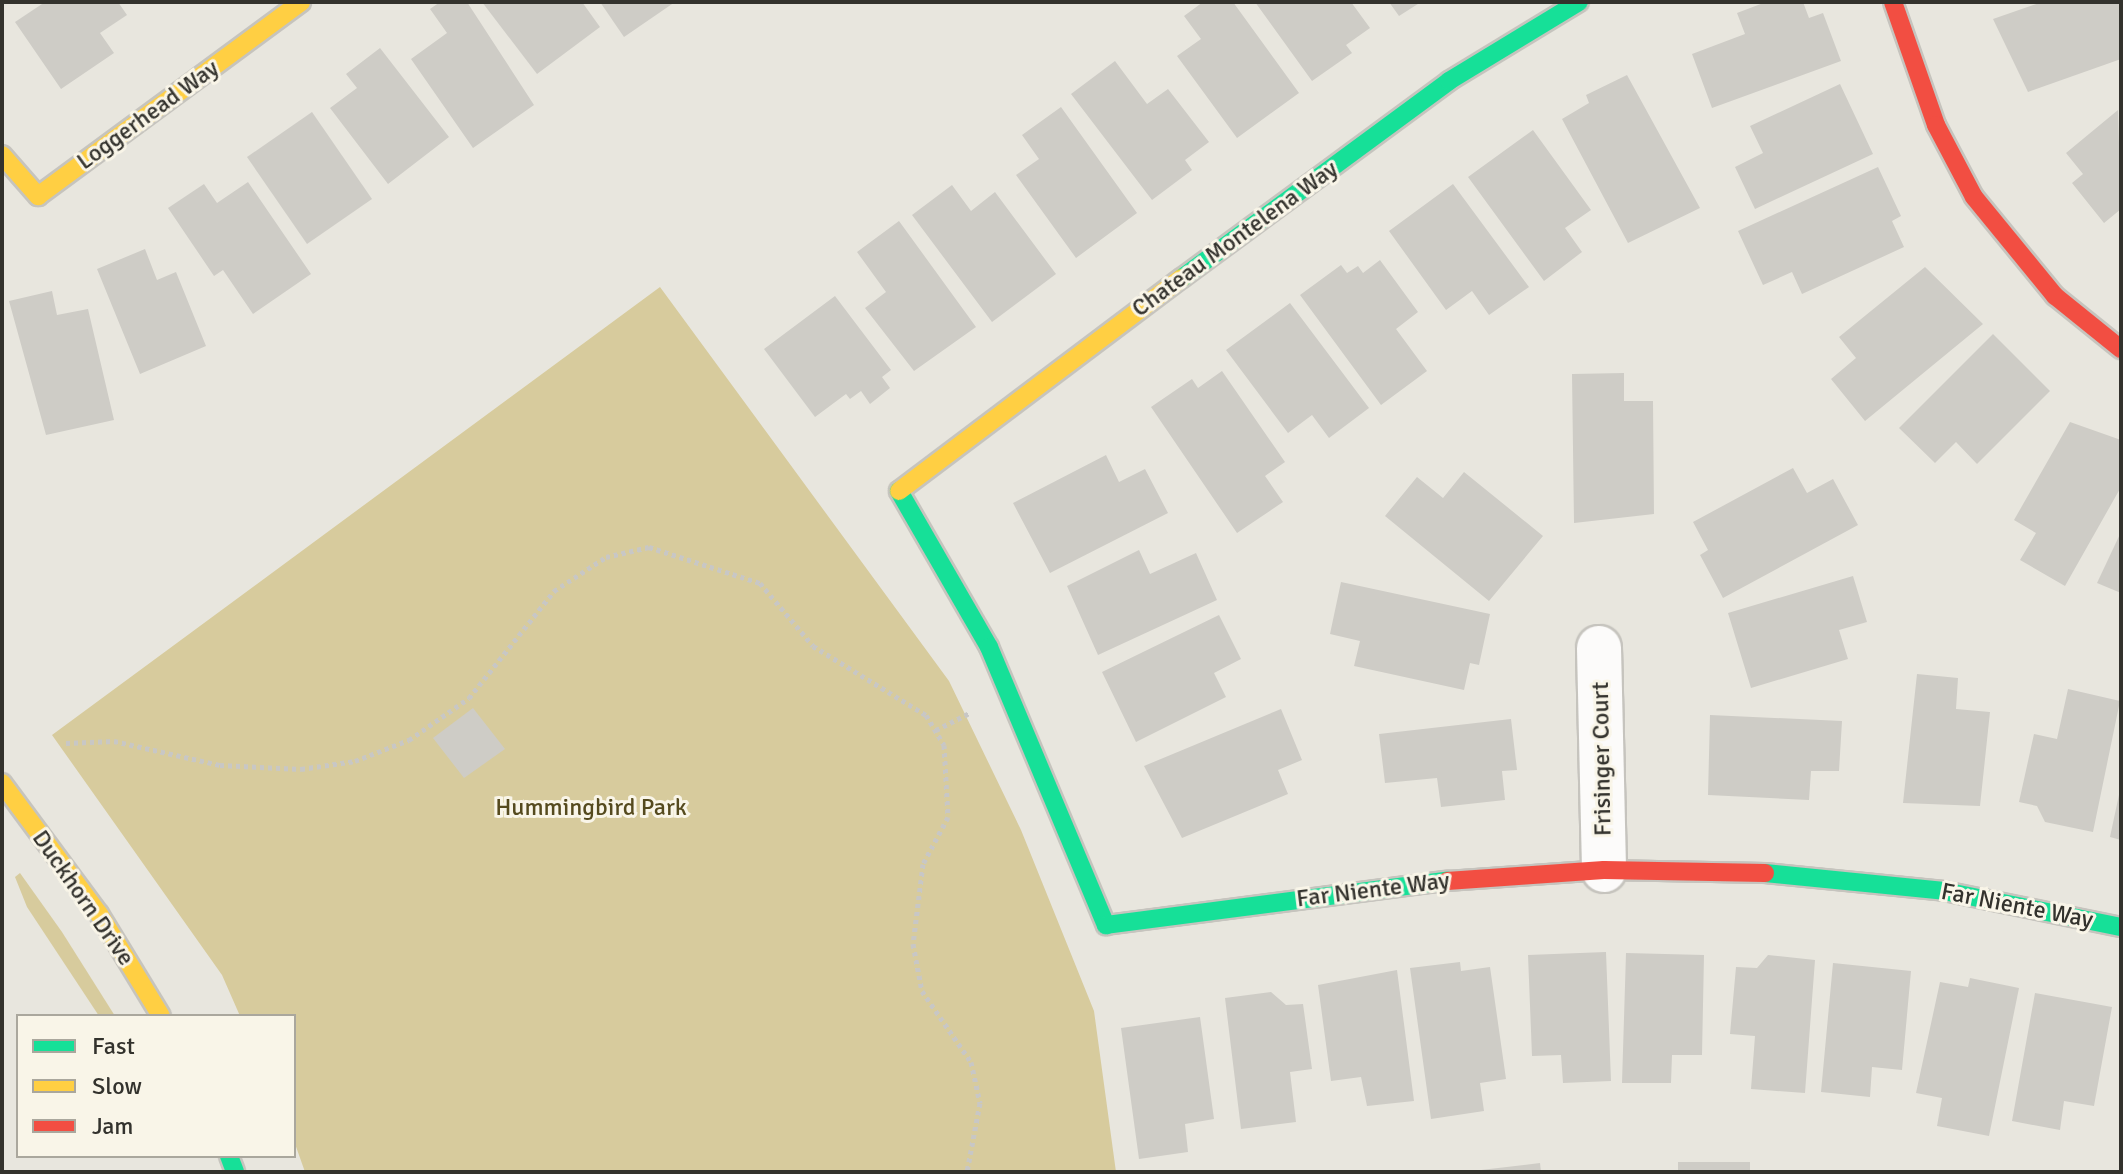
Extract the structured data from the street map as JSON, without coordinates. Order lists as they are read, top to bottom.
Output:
{
  "streets": {
    "street": [
      "Loggerhead Way",
      "Chateau Montelena Way",
      "Frisinger Court",
      "Far Niente Way",
      "Duckhorn Drive"
    ]
  },
  "crossings": [
    ["Chateau Montelena Way", "Far Niente Way"],
    ["Frisinger Court", "Far Niente Way"]
  ],
  "parks": ["Hummingbird Park"],
  "legend": ["Fast", "Slow", "Jam"]
}
